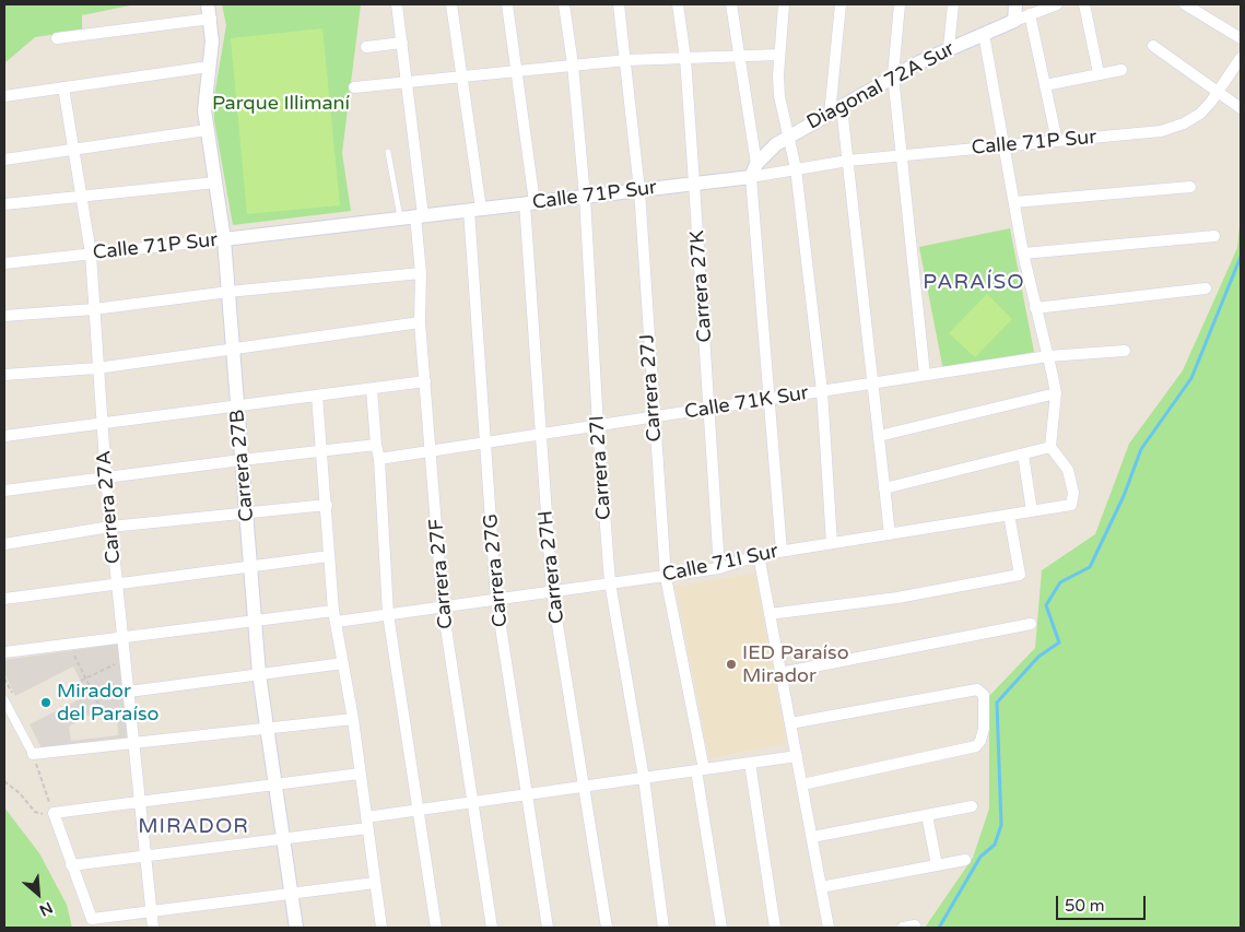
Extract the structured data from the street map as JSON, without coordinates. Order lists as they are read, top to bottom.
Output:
{
  "streets": {
    "street": [
      "Diagonal 72A Sur",
      "Calle 71P Sur",
      "Carrera 27K",
      "Carrera 27J",
      "Calle 71K Sur",
      "Carrera 27B",
      "Carrera 27I",
      "Carrera 27A",
      "Calle 71I Sur",
      "Carrera 27H",
      "Carrera 27G",
      "Carrera 27F"
    ]
  },
  "crossings": [
    ["Diagonal 72A Sur", "Calle 71P Sur"],
    ["Calle 71P Sur", "Carrera 27K"],
    ["Calle 71P Sur", "Carrera 27J"],
    ["Calle 71P Sur", "Carrera 27B"],
    ["Calle 71P Sur", "Carrera 27I"],
    ["Calle 71P Sur", "Carrera 27A"],
    ["Calle 71P Sur", "Carrera 27H"],
    ["Calle 71P Sur", "Carrera 27G"],
    ["Calle 71P Sur", "Carrera 27F"],
    ["Carrera 27K", "Calle 71K Sur"],
    ["Carrera 27K", "Calle 71I Sur"],
    ["Carrera 27J", "Calle 71K Sur"],
    ["Carrera 27J", "Calle 71I Sur"],
    ["Calle 71K Sur", "Carrera 27I"],
    ["Calle 71K Sur", "Carrera 27H"],
    ["Calle 71K Sur", "Carrera 27G"],
    ["Calle 71K Sur", "Carrera 27F"],
    ["Carrera 27B", "Calle 71I Sur"],
    ["Carrera 27I", "Calle 71I Sur"],
    ["Carrera 27A", "Calle 71I Sur"],
    ["Calle 71I Sur", "Carrera 27H"],
    ["Calle 71I Sur", "Carrera 27G"],
    ["Calle 71I Sur", "Carrera 27F"]
  ],
  "districts": ["PARAÍSO", "MIRADOR"],
  "parks": ["Parque Illimaní"],
  "places": ["IED Paraíso Mirador", "Mirador del Paraíso"],
  "scale_bar": "50 m",
  "north": "bottom right"
}
